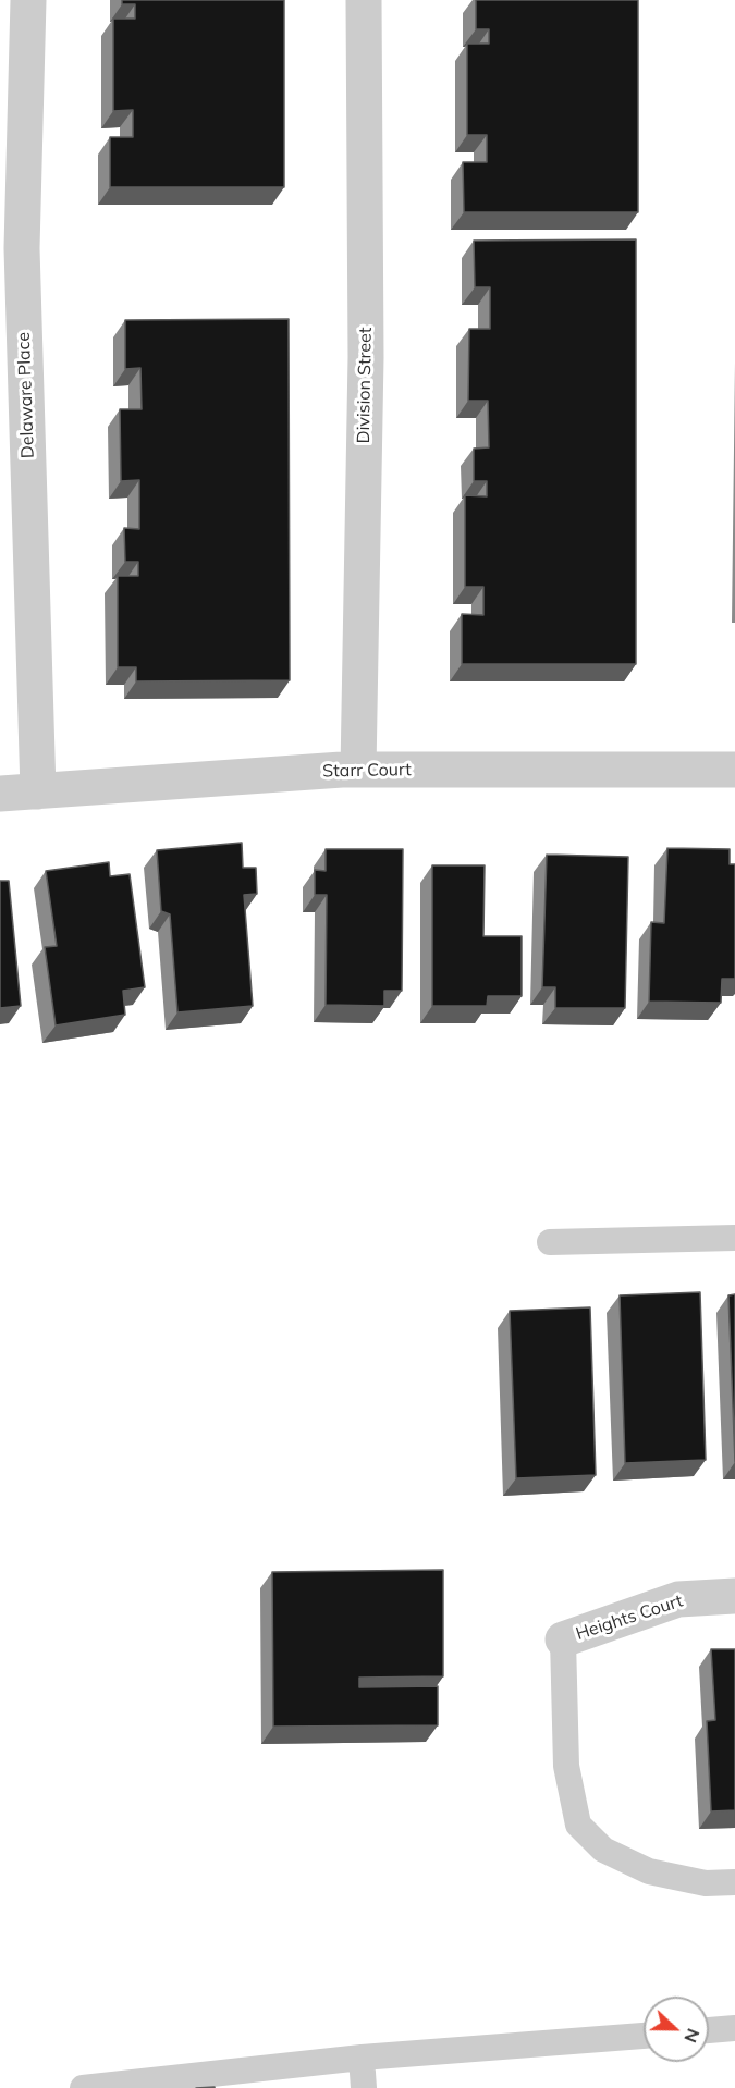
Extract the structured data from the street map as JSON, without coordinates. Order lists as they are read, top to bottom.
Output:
{
  "streets": {
    "street": [
      "Division Street",
      "Delaware Place",
      "Starr Court",
      "Heights Court"
    ]
  },
  "crossings": [
    ["Division Street", "Starr Court"],
    ["Delaware Place", "Starr Court"]
  ],
  "north": "right"
}
